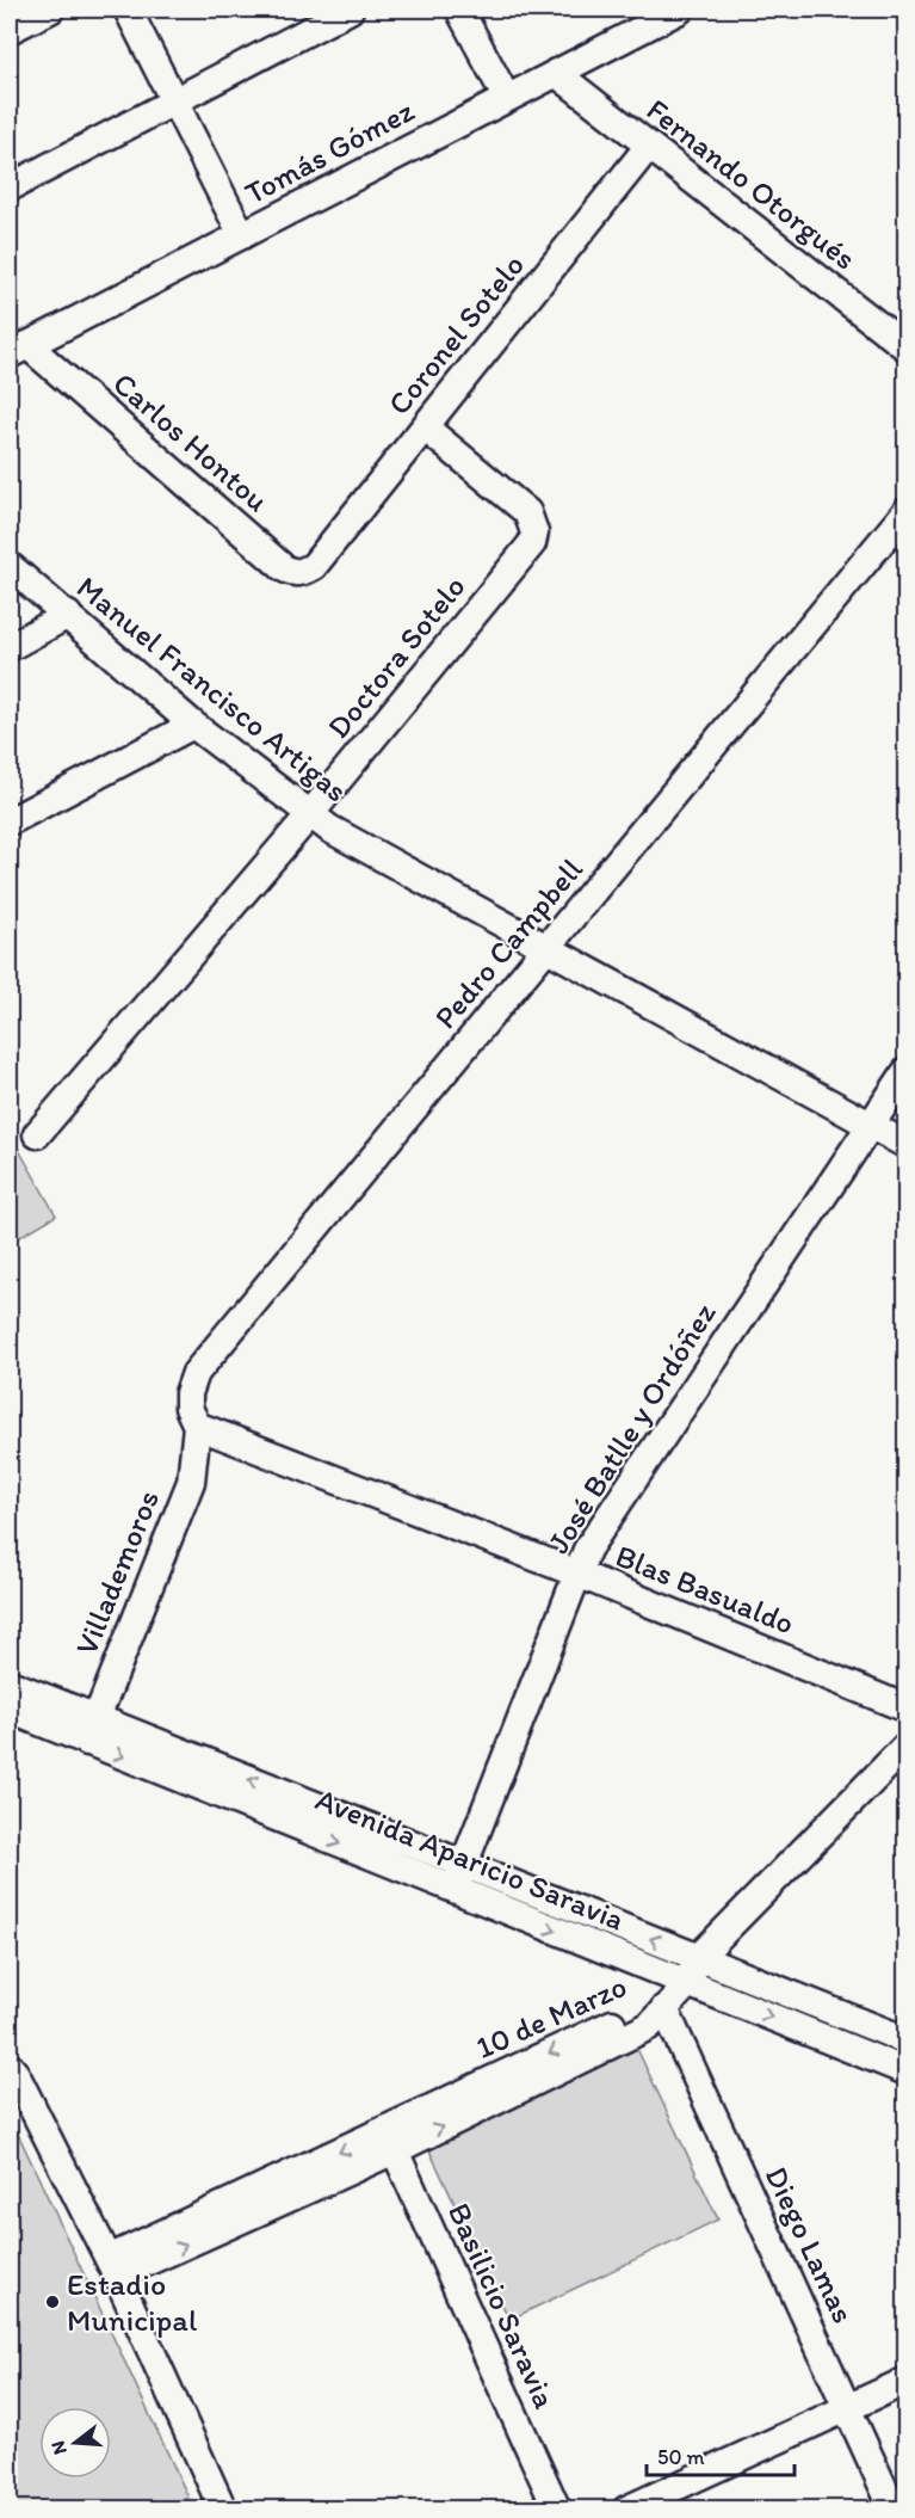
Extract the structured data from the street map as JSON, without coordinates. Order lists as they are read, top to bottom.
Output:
{
  "streets": {
    "street": [
      "Tomás Gómez",
      "Fernando Otorgués",
      "Coronel Sotelo",
      "Carlos Hontou",
      "Doctora Sotelo",
      "Manuel Francisco Artigas",
      "Pedro Campbell",
      "José Batlle y Ordóñez",
      "Villademoros",
      "Blas Basualdo",
      "Avenida Aparicio Saravia",
      "10 de Marzo",
      "Diego Lamas",
      "Basilicio Saravia"
    ]
  },
  "crossings": [
    ["Tomás Gómez", "Fernando Otorgués"],
    ["Tomás Gómez", "Carlos Hontou"],
    ["Fernando Otorgués", "Coronel Sotelo"],
    ["Coronel Sotelo", "Carlos Hontou"],
    ["Coronel Sotelo", "Doctora Sotelo"],
    ["Doctora Sotelo", "Manuel Francisco Artigas"],
    ["Manuel Francisco Artigas", "Pedro Campbell"],
    ["Manuel Francisco Artigas", "José Batlle y Ordóñez"],
    ["Pedro Campbell", "Villademoros"],
    ["Pedro Campbell", "Blas Basualdo"],
    ["José Batlle y Ordóñez", "Blas Basualdo"],
    ["José Batlle y Ordóñez", "Avenida Aparicio Saravia"],
    ["Villademoros", "Blas Basualdo"],
    ["Villademoros", "Avenida Aparicio Saravia"],
    ["10 de Marzo", "Diego Lamas"],
    ["10 de Marzo", "Basilicio Saravia"]
  ],
  "places": ["Estadio Municipal"],
  "scale_bar": "50 m",
  "north": "left"
}
